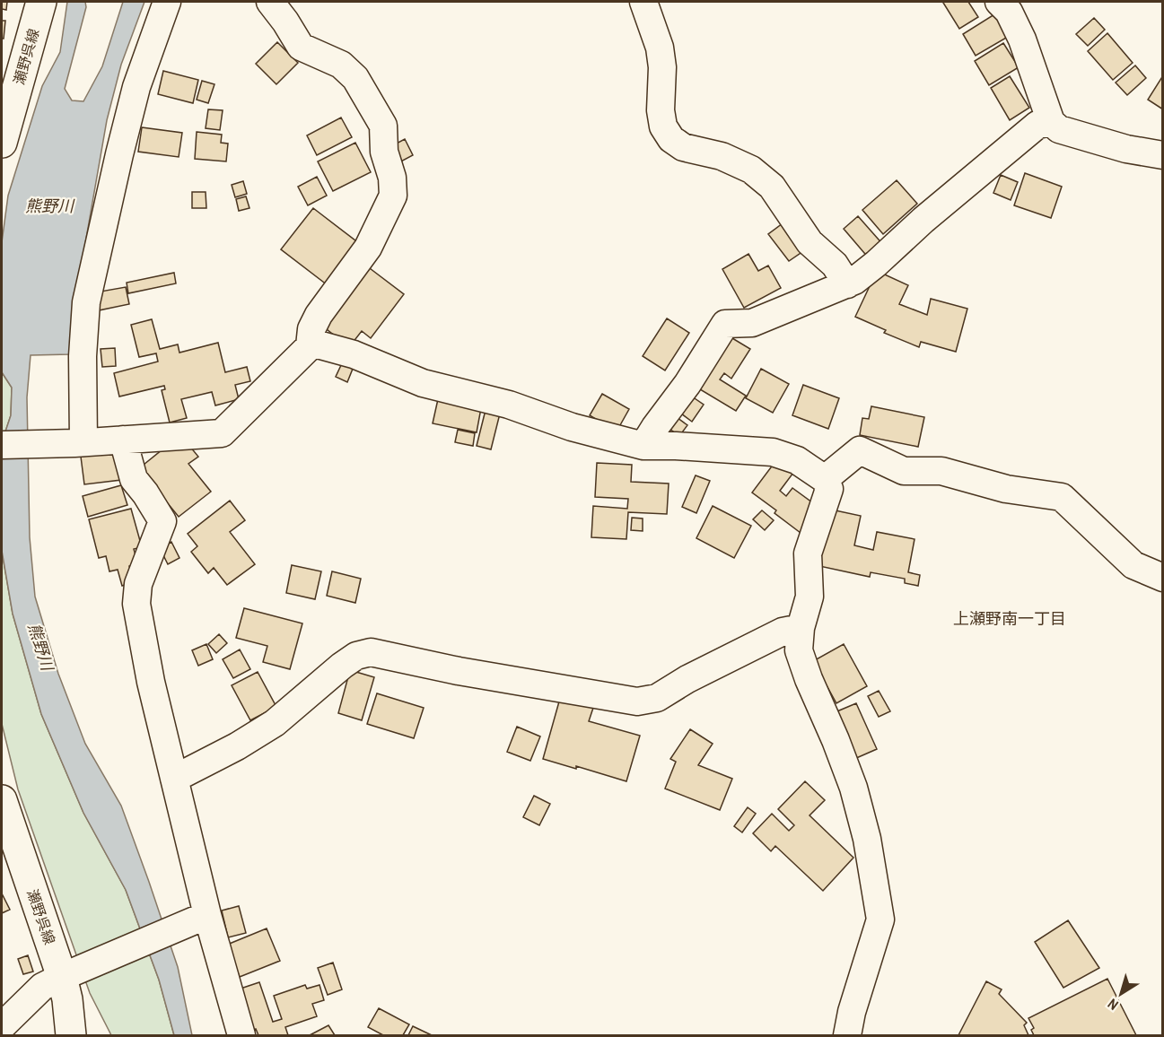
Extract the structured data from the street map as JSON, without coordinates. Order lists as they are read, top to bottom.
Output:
{
  "streets": {
    "main road": ["瀬野呉線"]
  },
  "districts": ["上瀬野南一丁目"],
  "water": ["熊野川"],
  "north": "bottom left"
}
